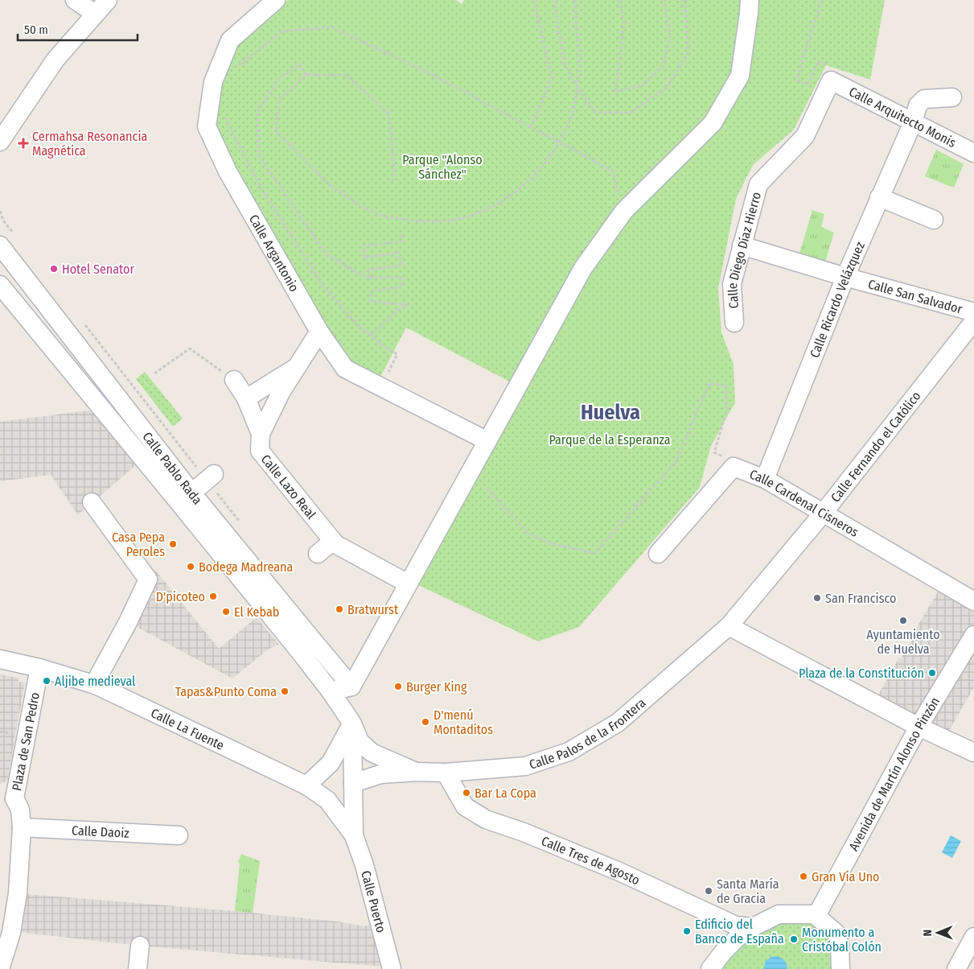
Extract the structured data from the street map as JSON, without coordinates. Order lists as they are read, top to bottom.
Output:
{
  "streets": {
    "street": [
      "Calle Arquitecto Monis",
      "Calle Diego Díaz Hierro",
      "Calle Argantonio",
      "Calle San Salvador",
      "Calle Ricardo Velázquez",
      "Calle Fernando el Católico",
      "Calle Pablo Rada",
      "Calle Lazo Real",
      "Calle Cardenal Cisneros",
      "Calle La Fuente",
      "Calle Palos de la Frontera",
      "Plaza de San Pedro",
      "Avenida de Martín Alonso Pinzón",
      "Calle Daoiz",
      "Calle Tres de Agosto",
      "Calle Puerto"
    ]
  },
  "crossings": [
    ["Calle Arquitecto Monis", "Calle Diego Díaz Hierro"],
    ["Calle Arquitecto Monis", "Calle Ricardo Velázquez"],
    ["Calle Diego Díaz Hierro", "Calle San Salvador"],
    ["Calle Argantonio", "Calle Lazo Real"],
    ["Calle San Salvador", "Calle Ricardo Velázquez"],
    ["Calle Ricardo Velázquez", "Calle Cardenal Cisneros"],
    ["Calle Fernando el Católico", "Calle Cardenal Cisneros"],
    ["Calle Fernando el Católico", "Calle Palos de la Frontera"],
    ["Calle La Fuente", "Plaza de San Pedro"],
    ["Calle La Fuente", "Calle Puerto"],
    ["Calle Palos de la Frontera", "Calle Tres de Agosto"]
  ],
  "districts": ["Huelva"],
  "parks": ["Parque \"Alonso Sánchez\"", "Parque de la Esperanza"],
  "places": {
    "health": ["Cermahsa Resonancia Magnética"],
    "other": [
      "Hotel Senator",
      "Casa Pepa Peroles",
      "Bodega Madreana",
      "D'picoteo",
      "San Francisco",
      "Bratwurst",
      "El Kebab",
      "Ayuntamiento de Huelva",
      "Plaza de la Constitución",
      "Aljibe medieval",
      "Burger King",
      "Tapas&Punto Coma",
      "D'menú Montaditos",
      "Bar La Copa",
      "Gran Vía Uno",
      "Santa María de Gracia",
      "Edificio del Banco de España",
      "Monumento a Cristóbal Colón"
    ]
  },
  "scale_bar": "50 m",
  "north": "left"
}
